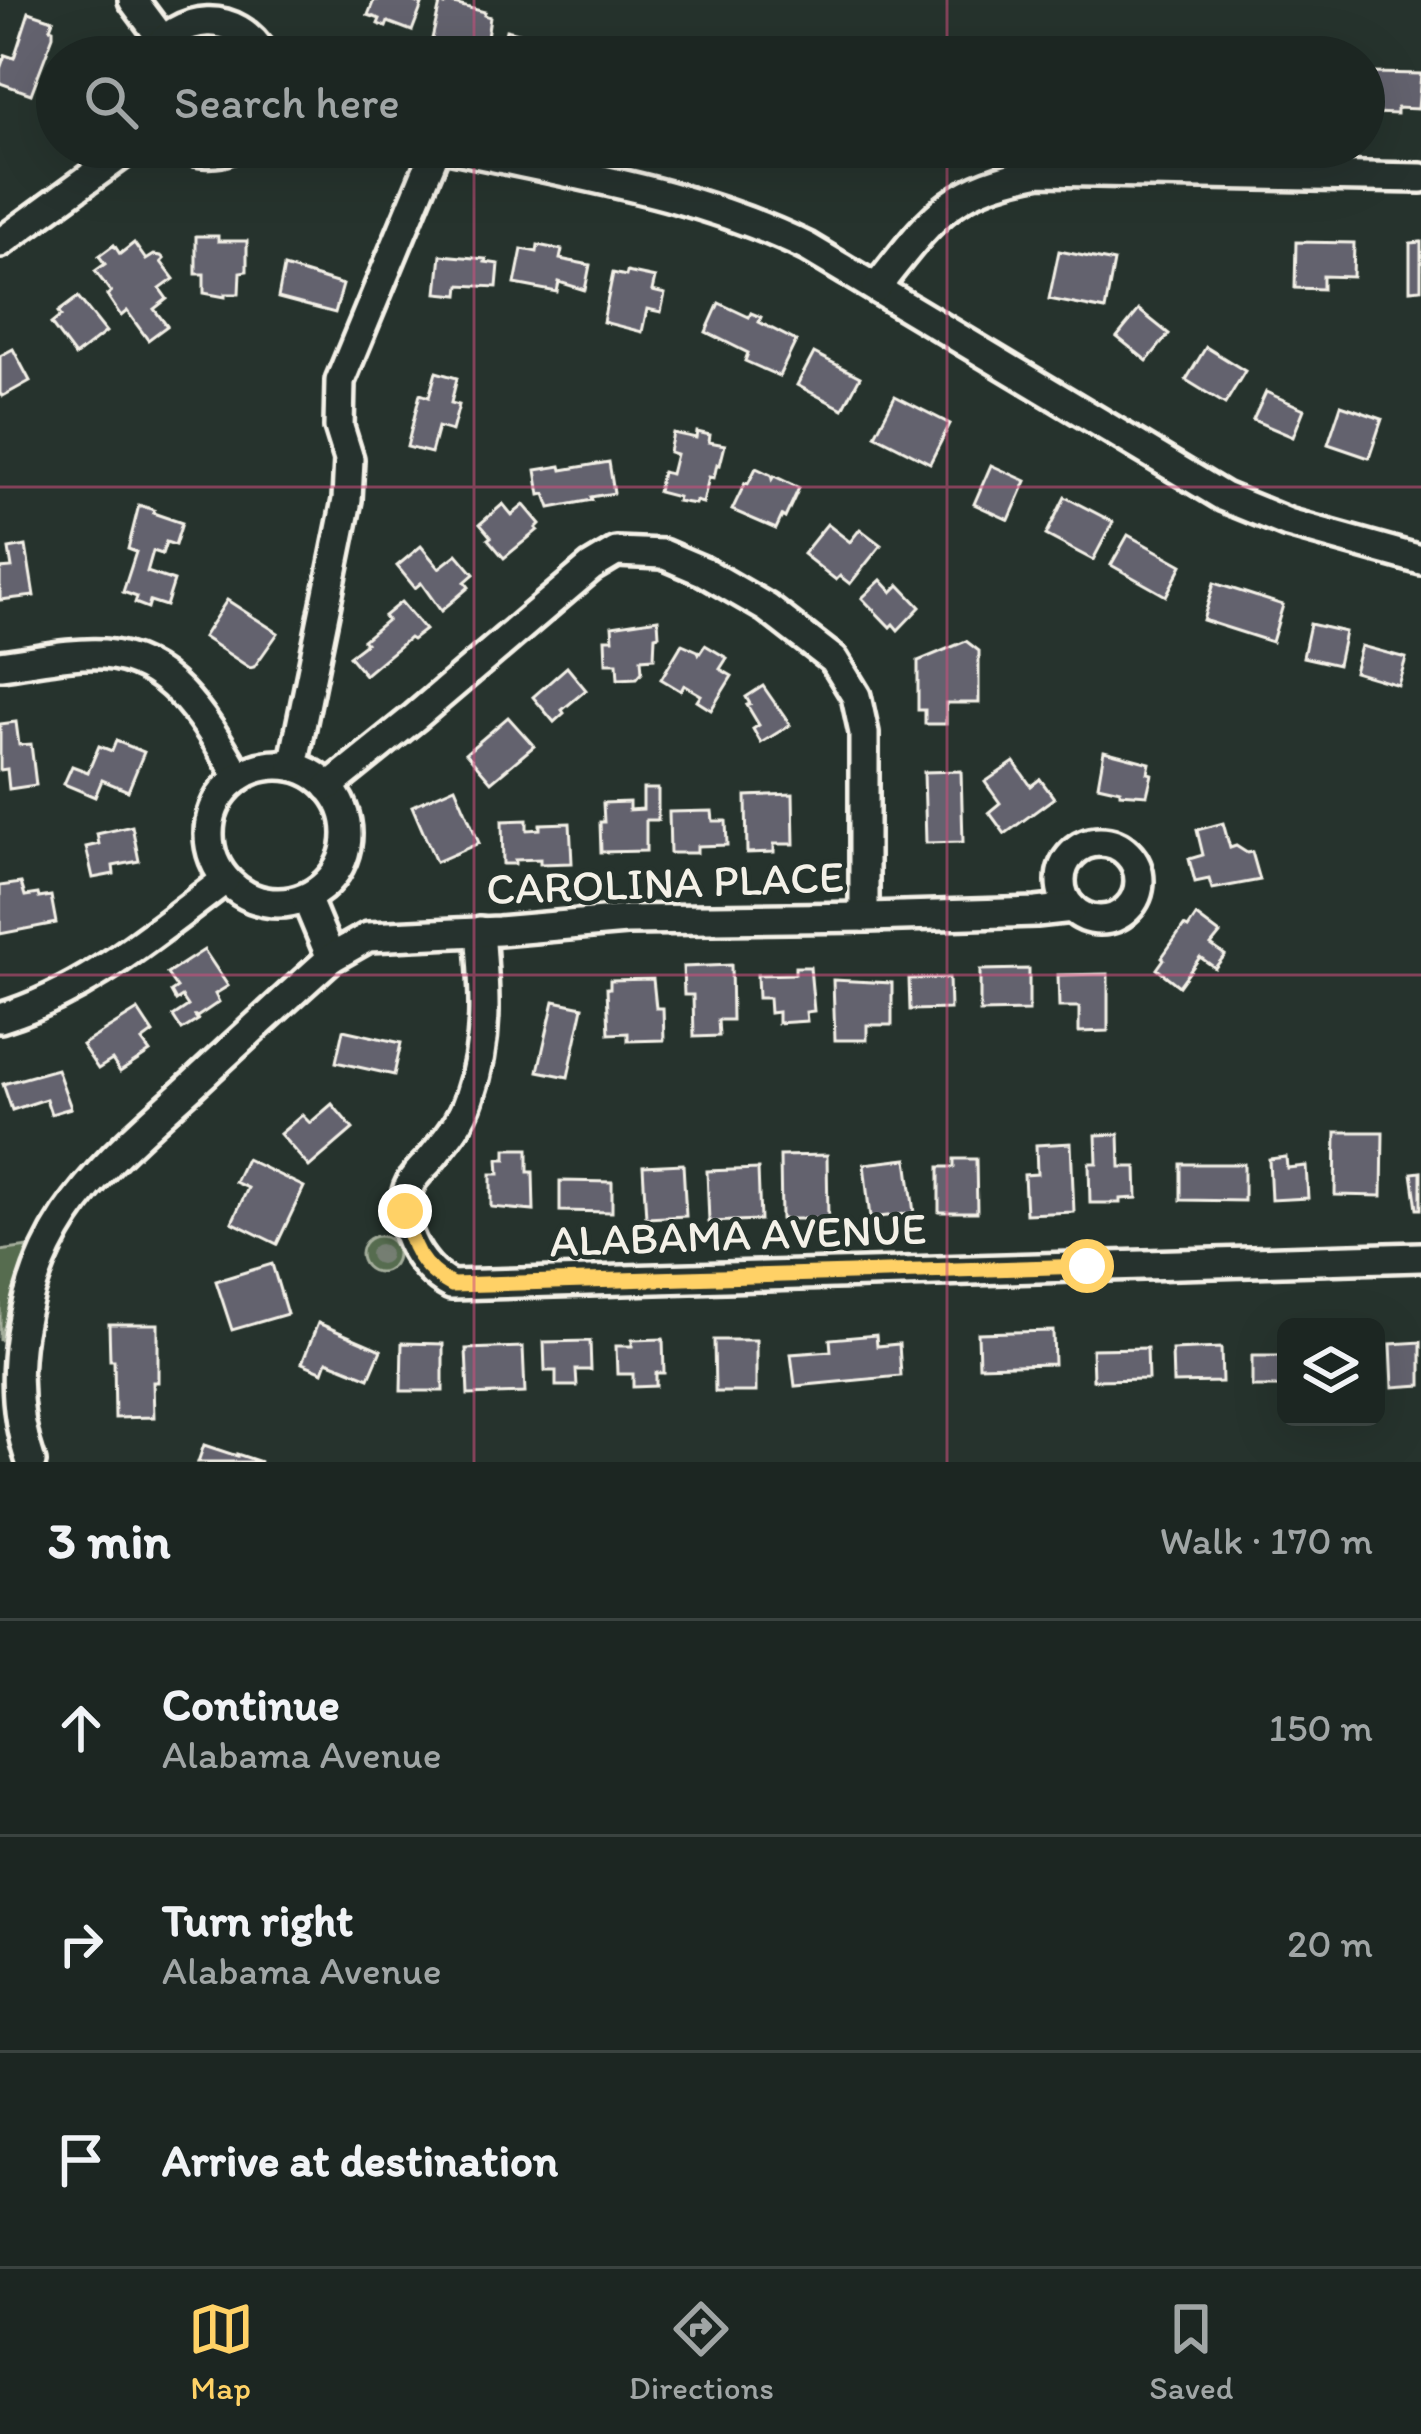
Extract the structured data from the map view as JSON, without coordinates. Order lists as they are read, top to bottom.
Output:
{
  "streets": {
    "street": ["CAROLINA PLACE", "ALABAMA AVENUE"]
  },
  "crossings": [
    ["CAROLINA PLACE", "ALABAMA AVENUE"]
  ],
  "page": {
    "search": "Search here",
    "heading": ["3 min", "Walk · 170 m"],
    "list": [
      ["Continue", "Alabama Avenue", "150 m"],
      ["Turn right", "Alabama Avenue", "20 m"],
      "Arrive at destination"
    ],
    "nav": ["Map", "Directions", "Saved"]
  }
}
